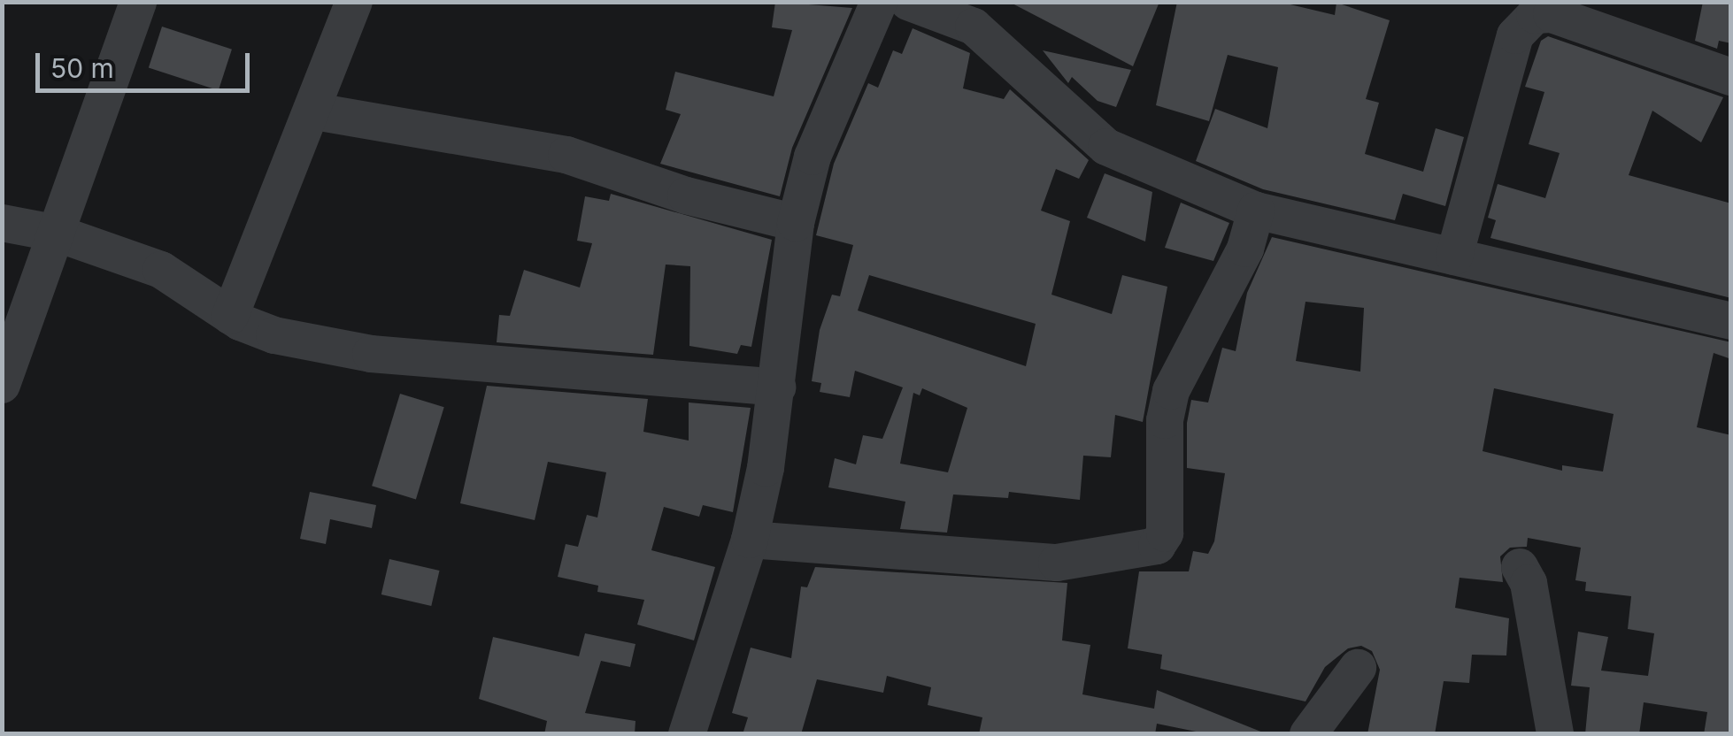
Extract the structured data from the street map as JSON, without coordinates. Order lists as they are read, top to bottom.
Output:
{
  "scale_bar": "50 m"
}
